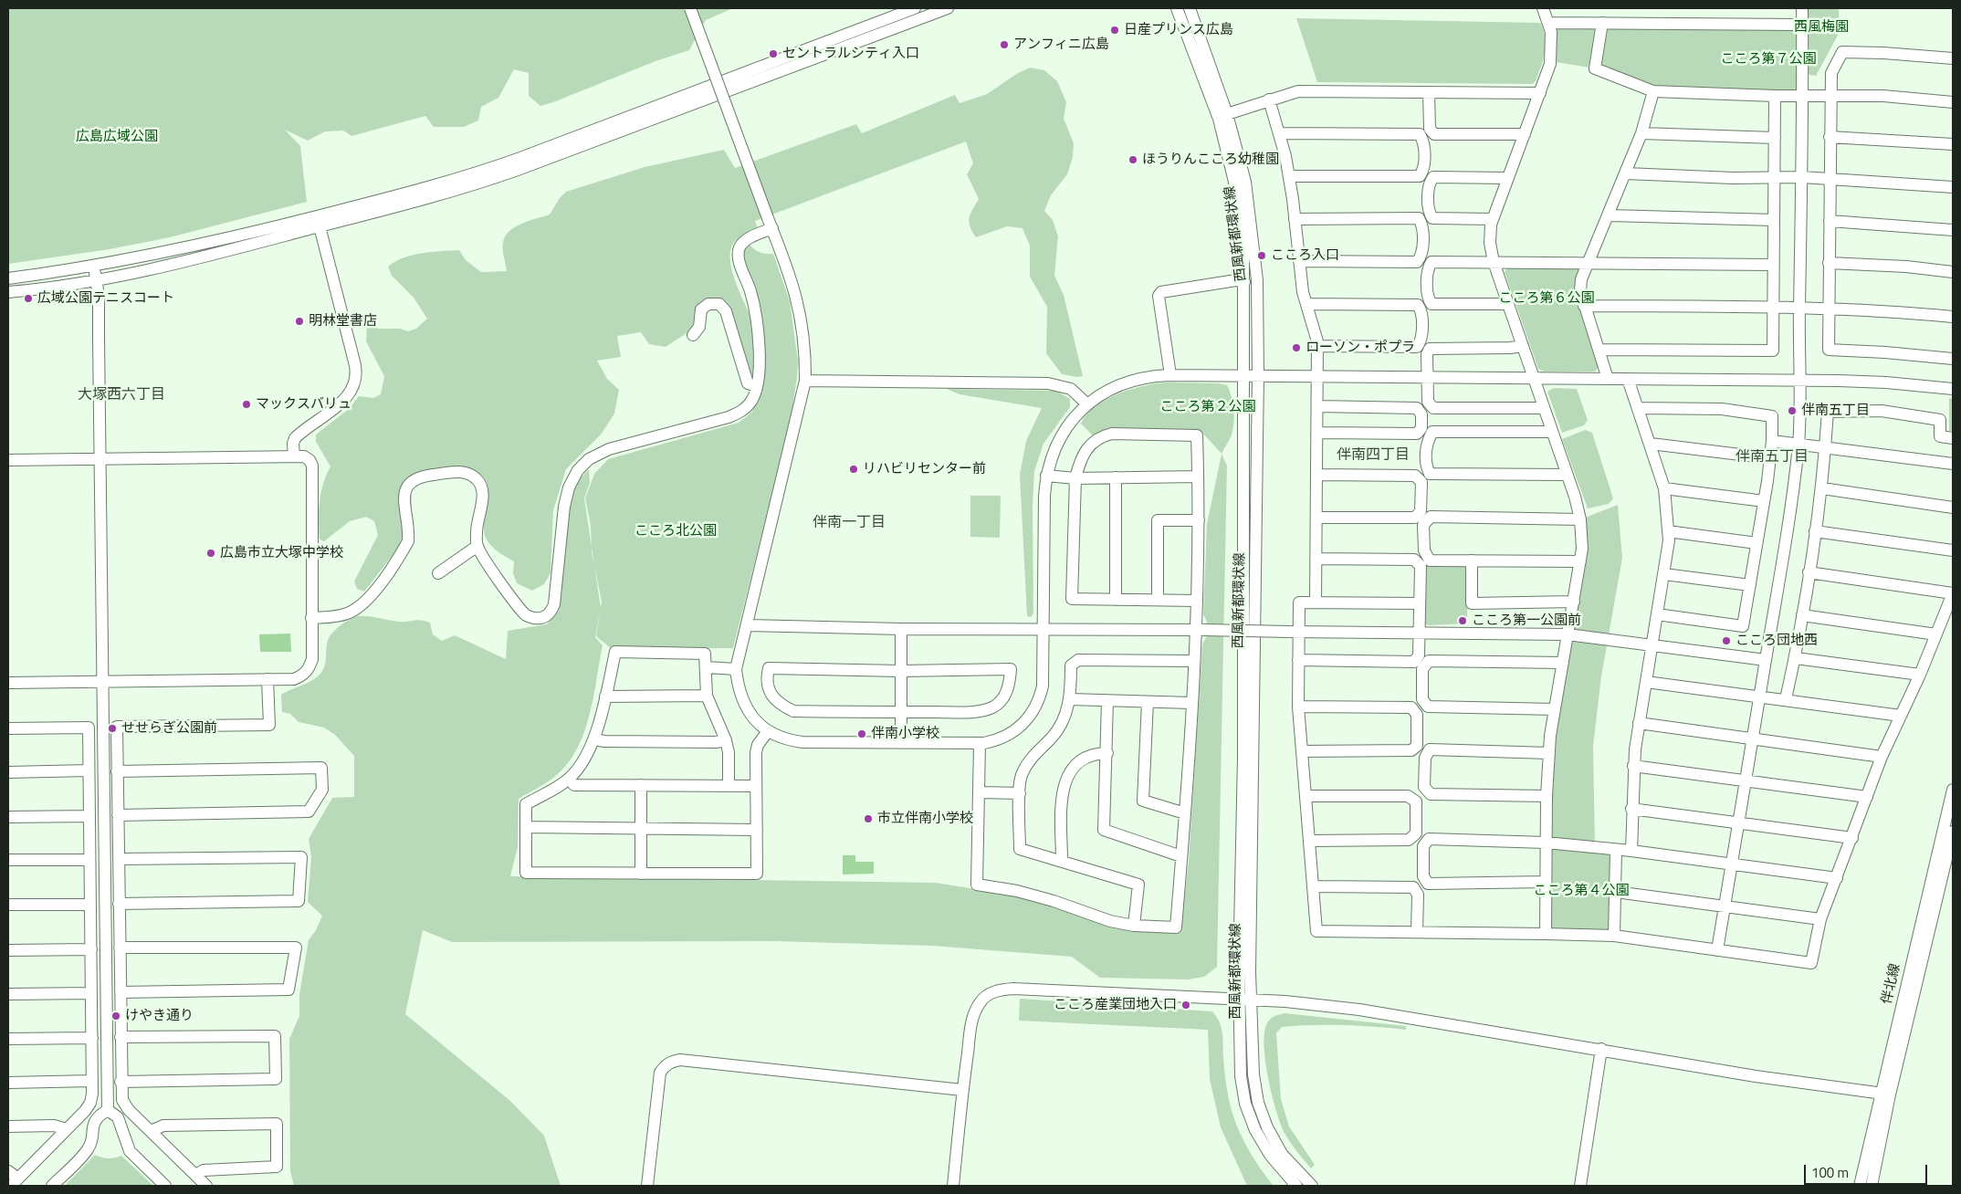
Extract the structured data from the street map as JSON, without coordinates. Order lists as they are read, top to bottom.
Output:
{
  "streets": {
    "street": ["西風新都環状線", "伴北線"]
  },
  "districts": [
    "大塚西六丁目",
    "伴南四丁目",
    "伴南五丁目",
    "伴南一丁目"
  ],
  "parks": [
    "西風梅園",
    "こころ第７公園",
    "広島広域公園",
    "こころ第６公園",
    "こころ第２公園",
    "こころ北公園",
    "こころ第４公園"
  ],
  "places": [
    "日産プリンス広島",
    "アンフィニ広島",
    "セントラルシティ入口",
    "ほうりんこころ幼稚園",
    "こころ入口",
    "広域公園テニスコート",
    "明林堂書店",
    "ローソン・ポプラ",
    "マックスバリュ",
    "伴南五丁目",
    "リハビリセンター前",
    "広島市立大塚中学校",
    "こころ第一公園前",
    "こころ団地西",
    "せせらぎ公園前",
    "伴南小学校",
    "市立伴南小学校",
    "こころ産業団地入口",
    "けやき通り"
  ],
  "scale_bar": "100 m"
}
